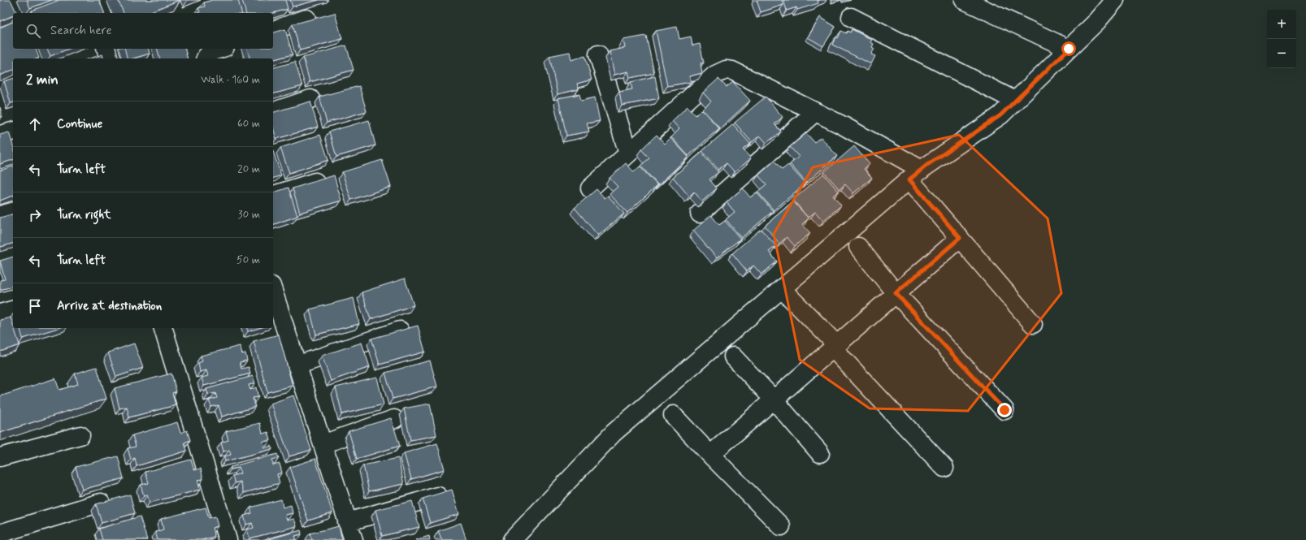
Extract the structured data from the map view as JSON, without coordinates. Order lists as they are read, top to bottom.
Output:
{
  "page": {
    "map_buttons": ["+", "−"],
    "search": "Search here",
    "heading": ["2 min", "Walk · 160 m"],
    "list": [
      ["Continue", "60 m"],
      ["Turn left", "20 m"],
      ["Turn right", "30 m"],
      ["Turn left", "50 m"],
      "Arrive at destination"
    ]
  }
}
